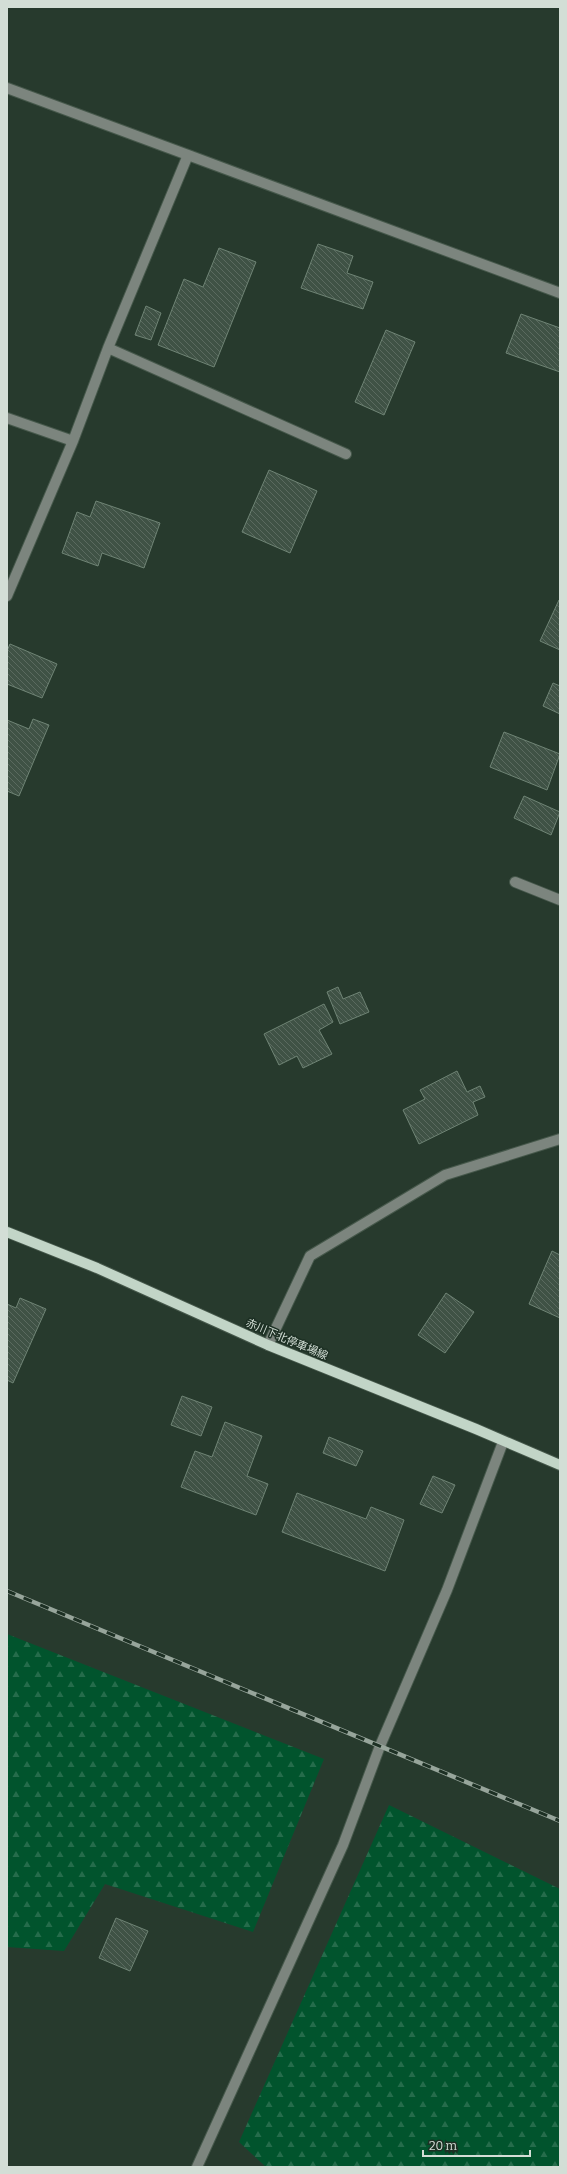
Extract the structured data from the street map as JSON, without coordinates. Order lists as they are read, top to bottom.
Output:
{
  "streets": {
    "main road": ["赤川下北停車場線"]
  },
  "scale_bar": "20 m"
}
